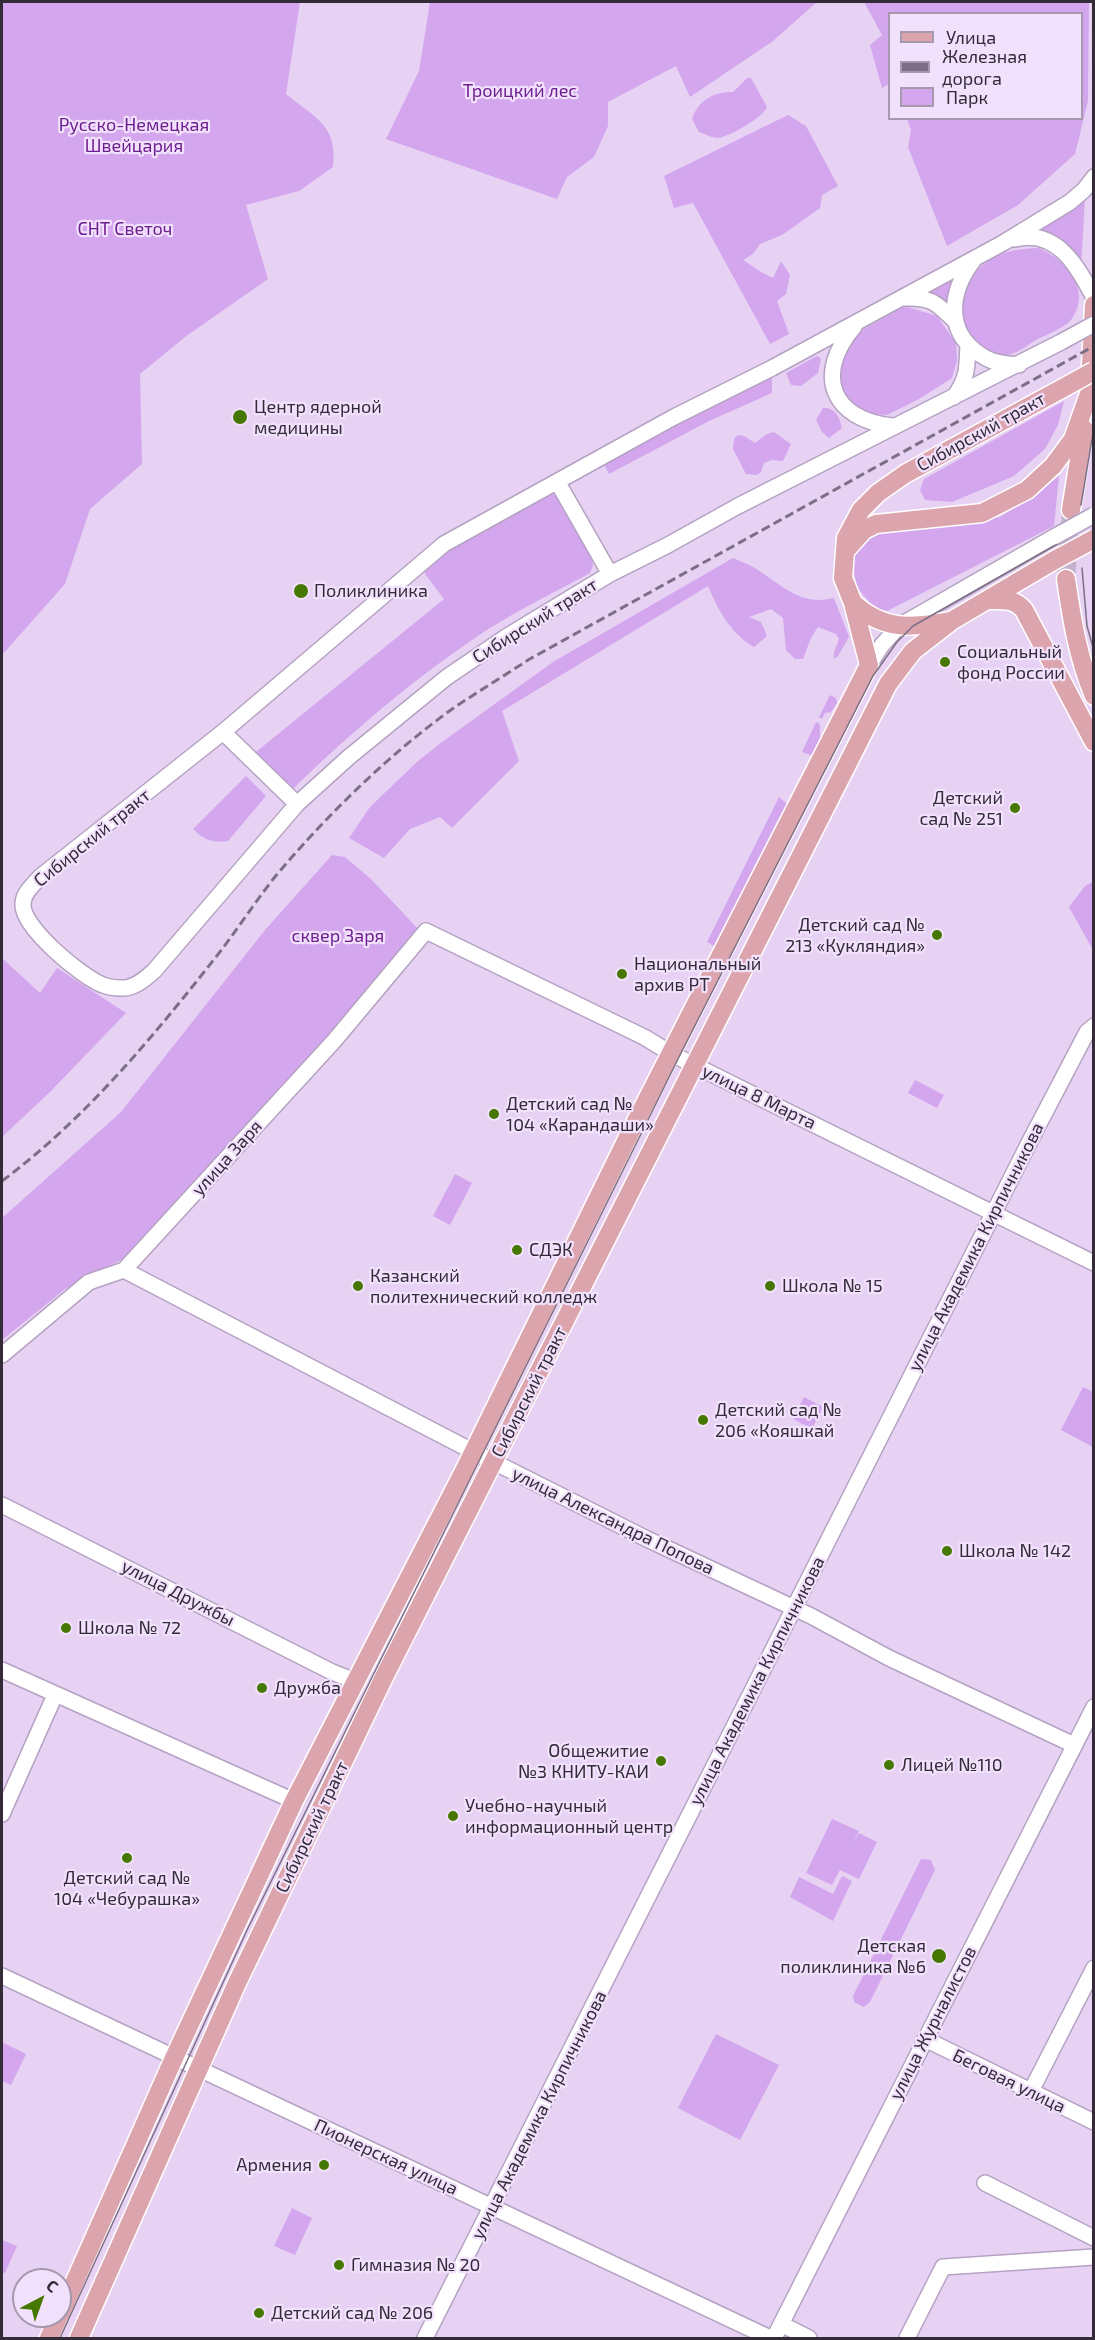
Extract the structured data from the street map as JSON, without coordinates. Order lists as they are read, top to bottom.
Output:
{
  "streets": {
    "main road": ["Сибирский тракт"],
    "street": [
      "улица 8 Марта",
      "улица Заря",
      "улица Академика Кирпичникова",
      "улица Александра Попова",
      "улица Дружбы",
      "улица Журналистов",
      "Беговая улица",
      "Пионерская улица"
    ]
  },
  "crossings": [
    ["Сибирский тракт", "улица 8 Марта"],
    ["Сибирский тракт", "улица Александра Попова"],
    ["Сибирский тракт", "улица Дружбы"],
    ["Сибирский тракт", "Пионерская улица"],
    ["улица 8 Марта", "улица Заря"],
    ["улица 8 Марта", "улица Академика Кирпичникова"],
    ["улица Заря", "улица Александра Попова"],
    ["улица Академика Кирпичникова", "улица Александра Попова"],
    ["улица Академика Кирпичникова", "Пионерская улица"],
    ["улица Александра Попова", "улица Журналистов"],
    ["улица Журналистов", "Беговая улица"],
    ["улица Журналистов", "Пионерская улица"]
  ],
  "parks": [
    "Троицкий лес",
    "Русско-Немецкая Швейцария",
    "СНТ Светоч",
    "сквер Заря"
  ],
  "places": [
    "Центр ядерной медицины",
    "Поликлиника",
    "Социальный фонд России",
    "Детский сад № 251",
    "Детский сад № 213 «Кукляндия»",
    "Национальный архив РТ",
    "Детский сад № 104 «Карандаши»",
    "СДЭК",
    "Казанский политехнический колледж",
    "Школа № 15",
    "Детский сад № 206 «Кояшкай",
    "Школа № 142",
    "Школа № 72",
    "Дружба",
    "Общежитие №3 КНИТУ-КАИ",
    "Лицей №110",
    "Учебно-научный информационный центр",
    "Детский сад № 104 «Чебурашка»",
    "Детская поликлиника №6",
    "Армения",
    "Гимназия № 20",
    "Детский сад № 206"
  ],
  "legend": ["Улица", "Железная дорога", "Парк"],
  "north": "top right"
}
